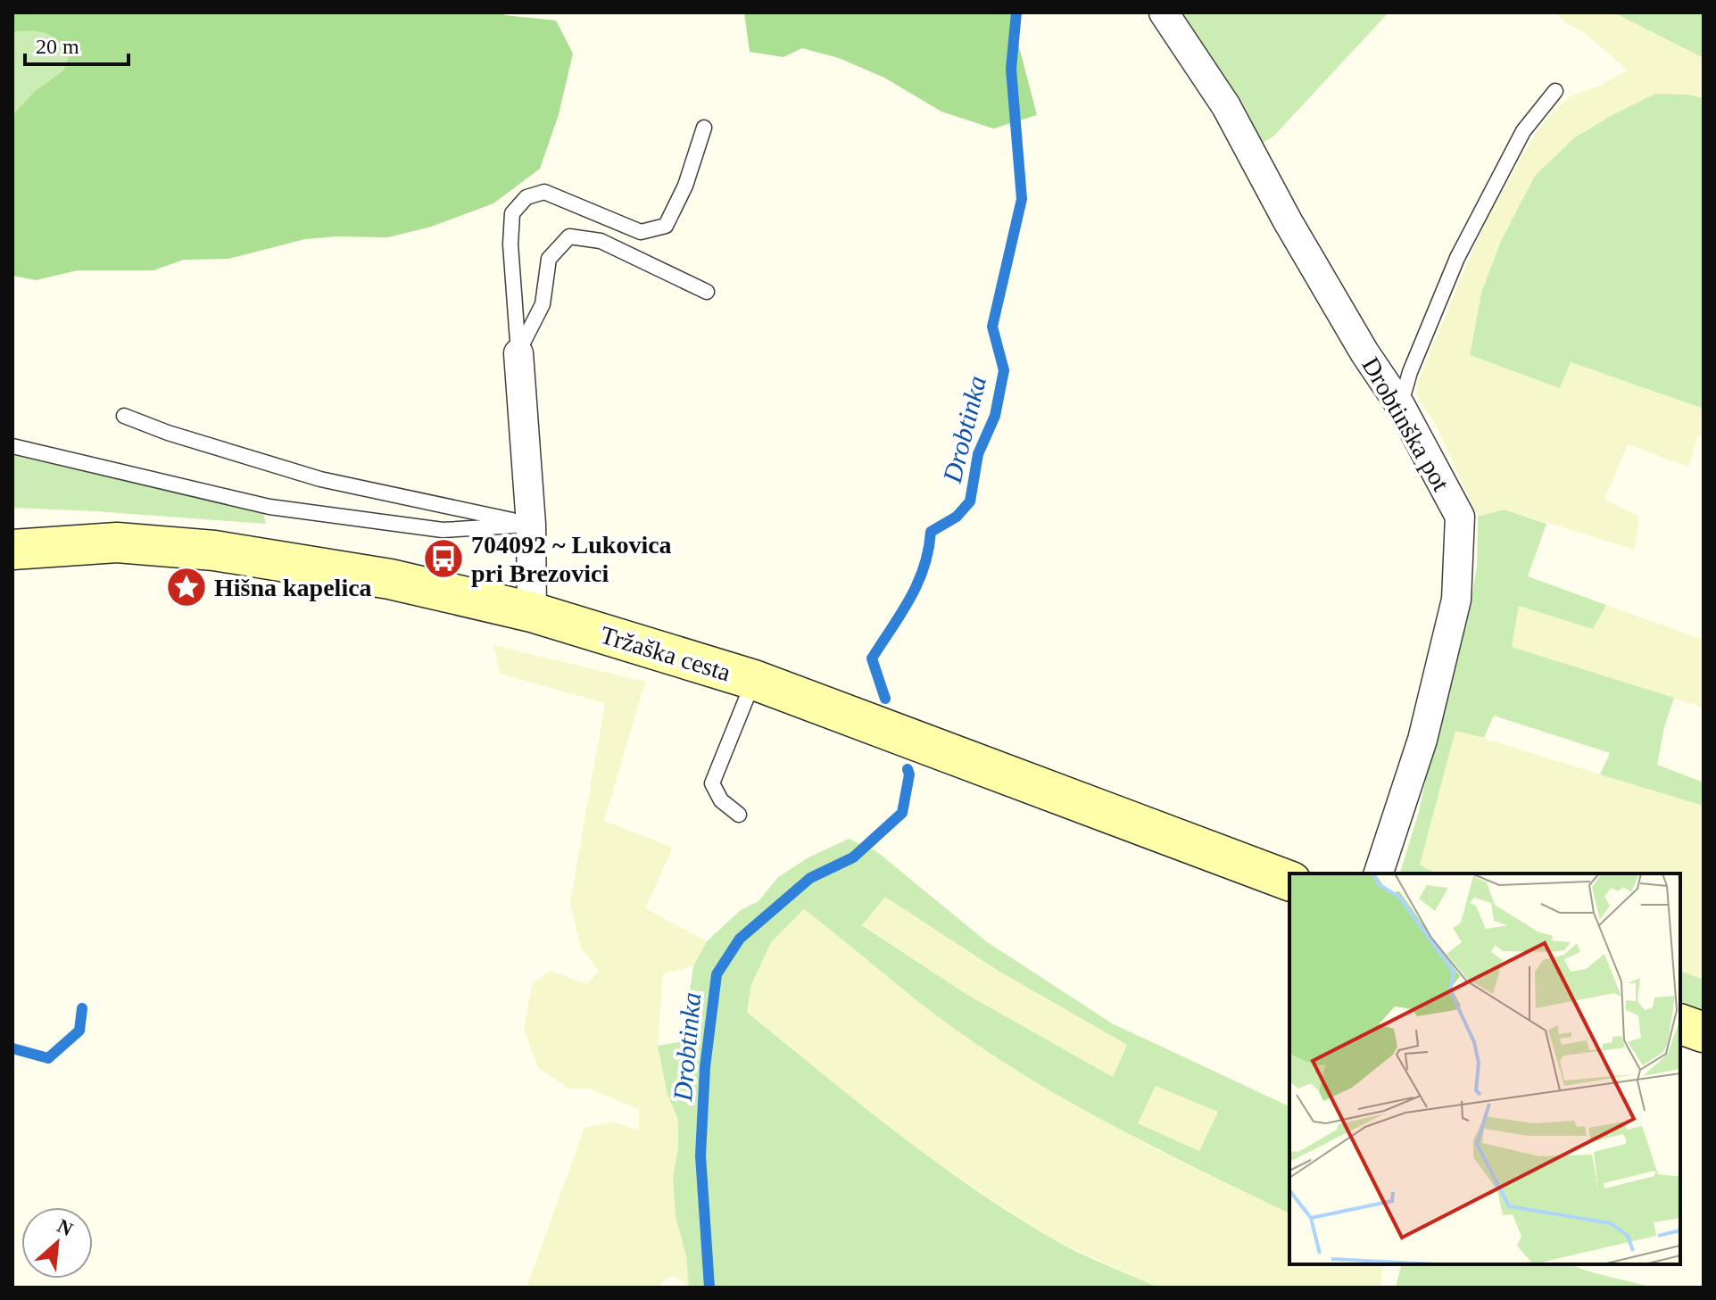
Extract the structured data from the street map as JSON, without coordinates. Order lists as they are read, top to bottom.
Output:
{
  "streets": {
    "main road": ["Tržaška cesta"],
    "street": ["Drobtinška pot"]
  },
  "water": ["Drobtinka"],
  "places": {
    "bus stop": ["704092 ~ Lukovica pri Brezovici"],
    "place": ["Hišna kapelica"]
  },
  "scale_bar": "20 m",
  "north": "top right"
}
